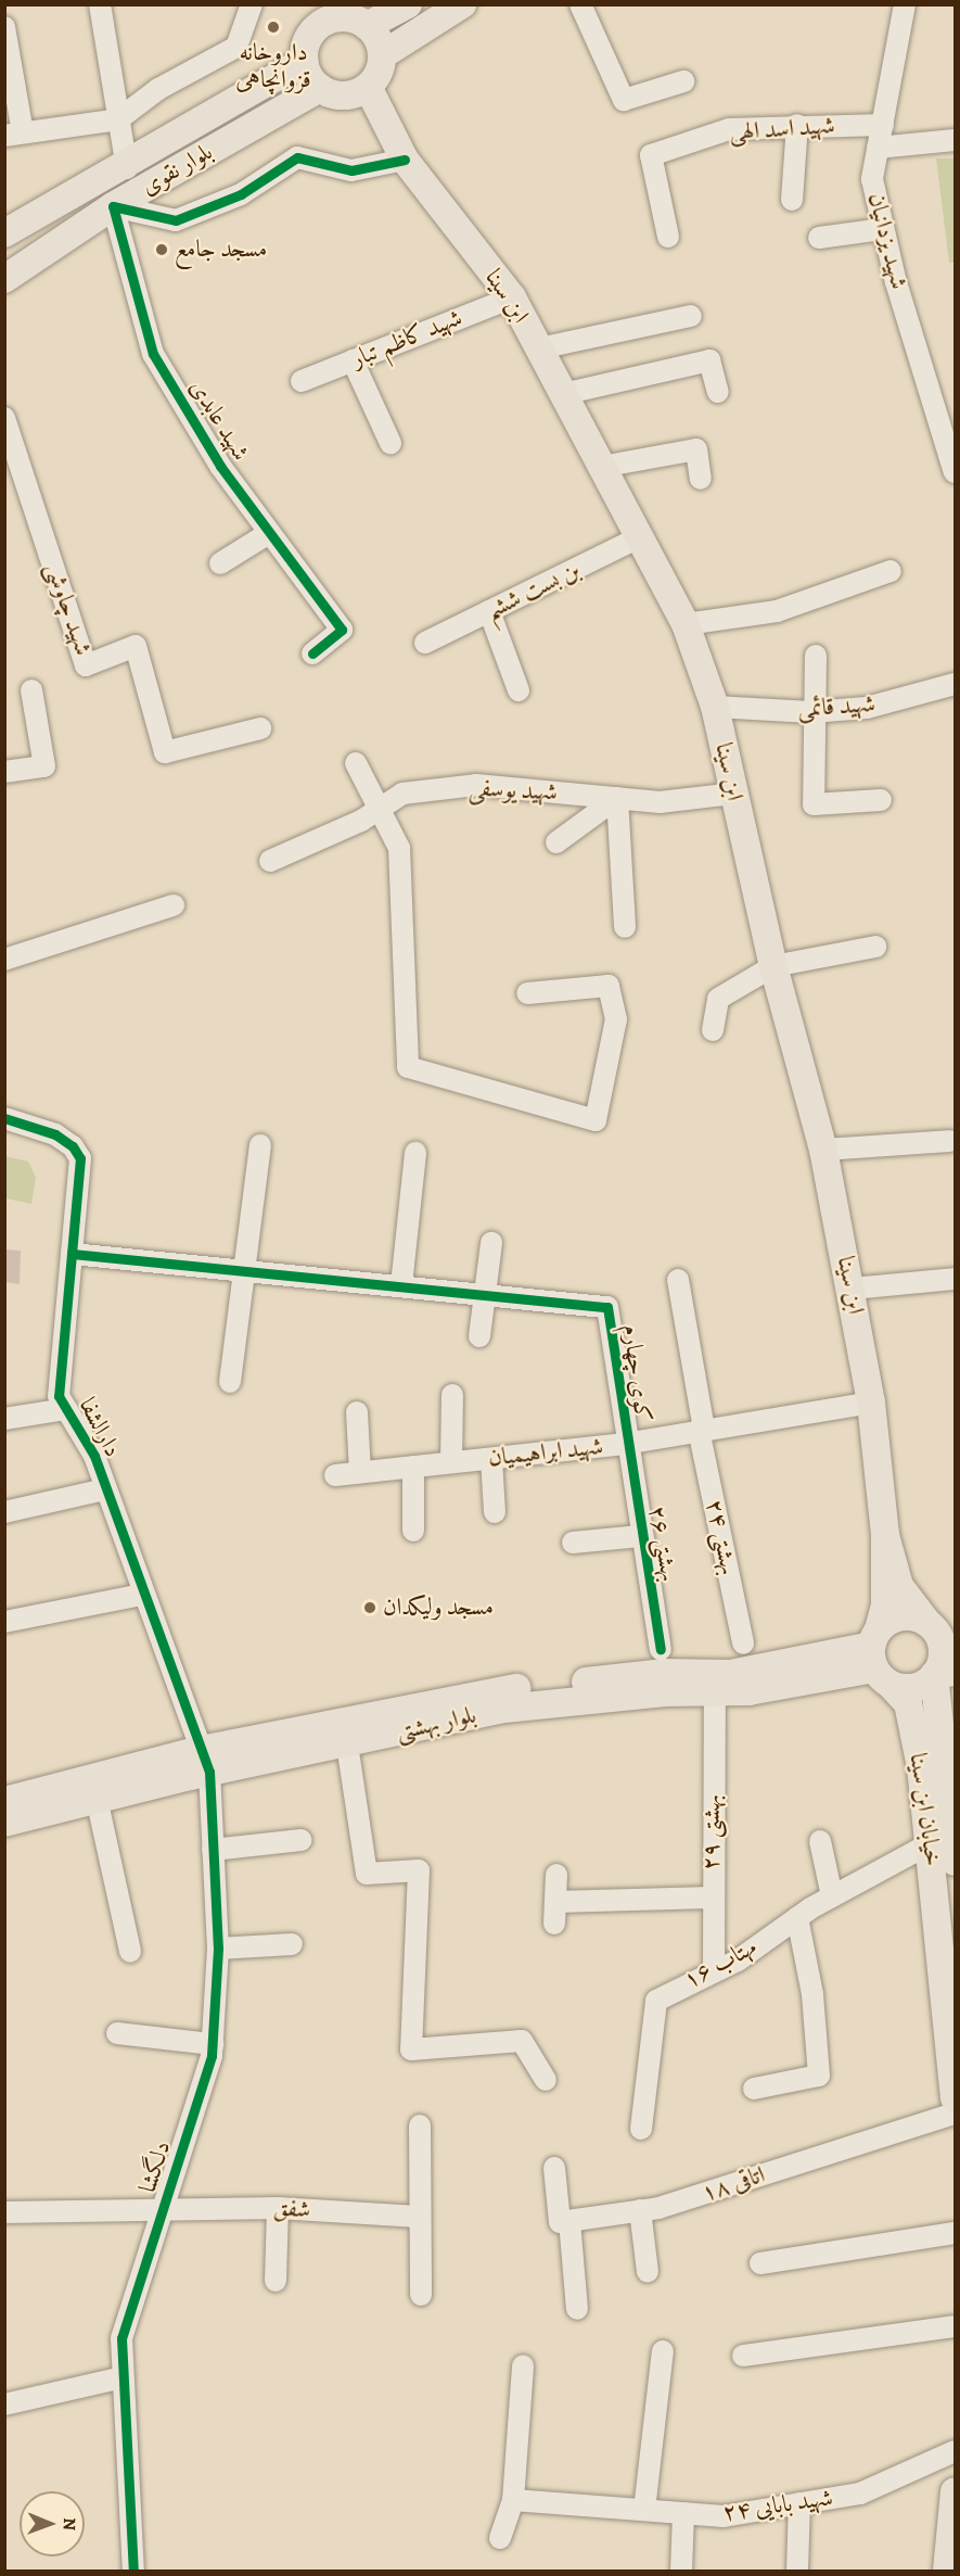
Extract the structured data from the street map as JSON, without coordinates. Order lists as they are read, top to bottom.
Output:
{
  "streets": {
    "main road": [
      "بلوار نقوی",
      "ابن سینا",
      "بلوار بهشتی",
      "خیابان ابن سینا"
    ],
    "street": [
      "شهید اسد الهی",
      "شهید یزدانیان",
      "شهید کاظم تبار",
      "شهید عابدی",
      "بن بست ششم",
      "شهید چاوشی",
      "شهید قائمی",
      "شهید یوسفی",
      "کوی چهارم",
      "دارالشفا",
      "شهید ابراهیمیان",
      "بهشتی ۲۴",
      "بهشتی ۲۶",
      "بهشتی ۲۹",
      "مهتاب ۱۶",
      "دلگشا",
      "اتاقی ۱۸",
      "شفق",
      "شهید بابایی ۲۴"
    ]
  },
  "crossings": [
    ["شهید اسد الهی", "شهید یزدانیان"],
    ["بلوار نقوی", "ابن سینا"],
    ["بلوار نقوی", "شهید عابدی"],
    ["ابن سینا", "شهید کاظم تبار"],
    ["ابن سینا", "بن بست ششم"],
    ["ابن سینا", "شهید قائمی"],
    ["ابن سینا", "شهید یوسفی"],
    ["ابن سینا", "شهید ابراهیمیان"],
    ["کوی چهارم", "شهید ابراهیمیان"],
    ["کوی چهارم", "بهشتی ۲۶"],
    ["دارالشفا", "بلوار بهشتی"],
    ["دارالشفا", "دلگشا"],
    ["شهید ابراهیمیان", "بهشتی ۲۴"],
    ["شهید ابراهیمیان", "بهشتی ۲۶"],
    ["بلوار بهشتی", "خیابان ابن سینا"],
    ["بلوار بهشتی", "بهشتی ۲۹"],
    ["بلوار بهشتی", "دلگشا"],
    ["خیابان ابن سینا", "مهتاب ۱۶"],
    ["بهشتی ۲۹", "مهتاب ۱۶"],
    ["دلگشا", "شفق"]
  ],
  "places": ["داروخانه قزوانچاهی", "مسجد جامع", "مسجد ولیکدان"],
  "north": "right"
}
